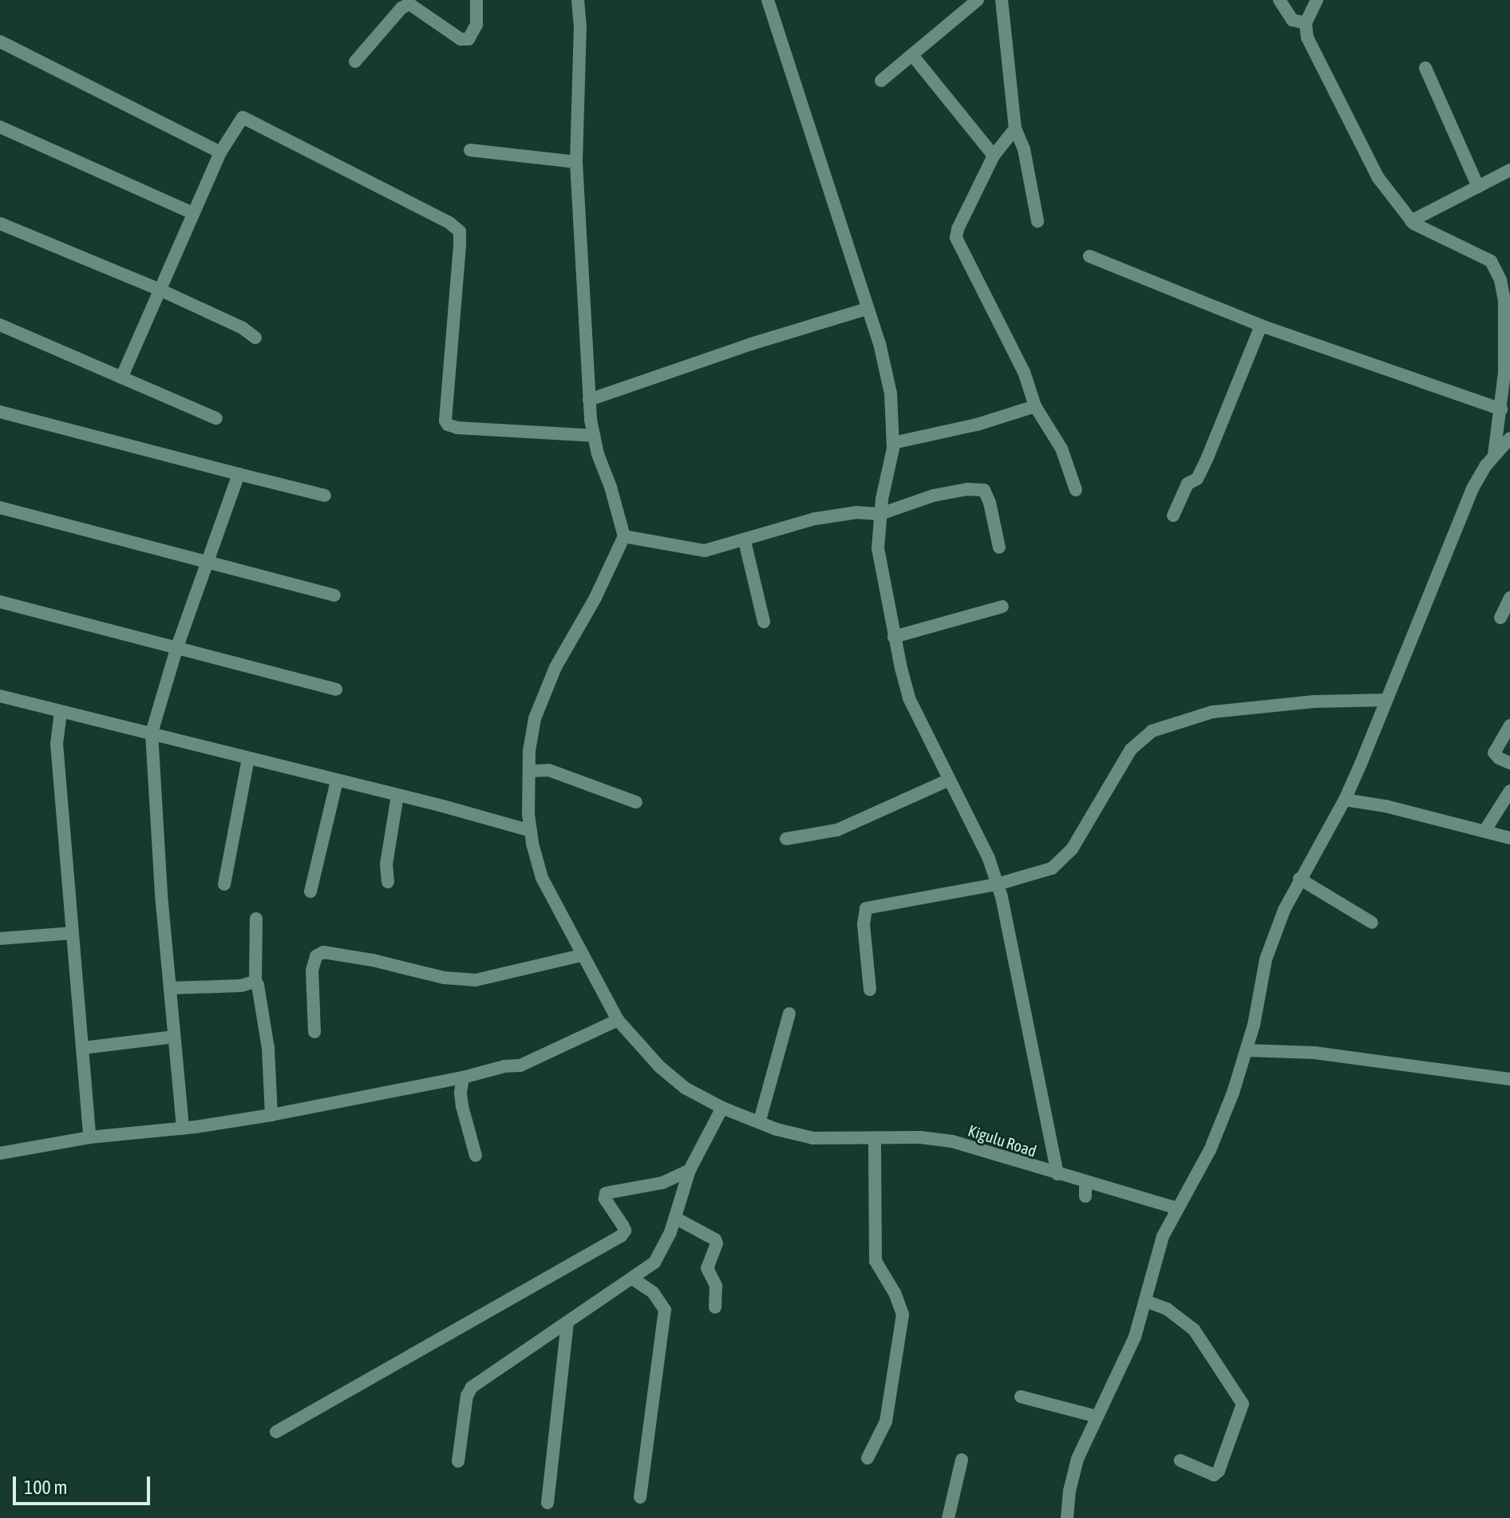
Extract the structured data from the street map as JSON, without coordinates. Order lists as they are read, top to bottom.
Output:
{
  "streets": {
    "street": ["Kigulu Road"]
  },
  "scale_bar": "100 m"
}
